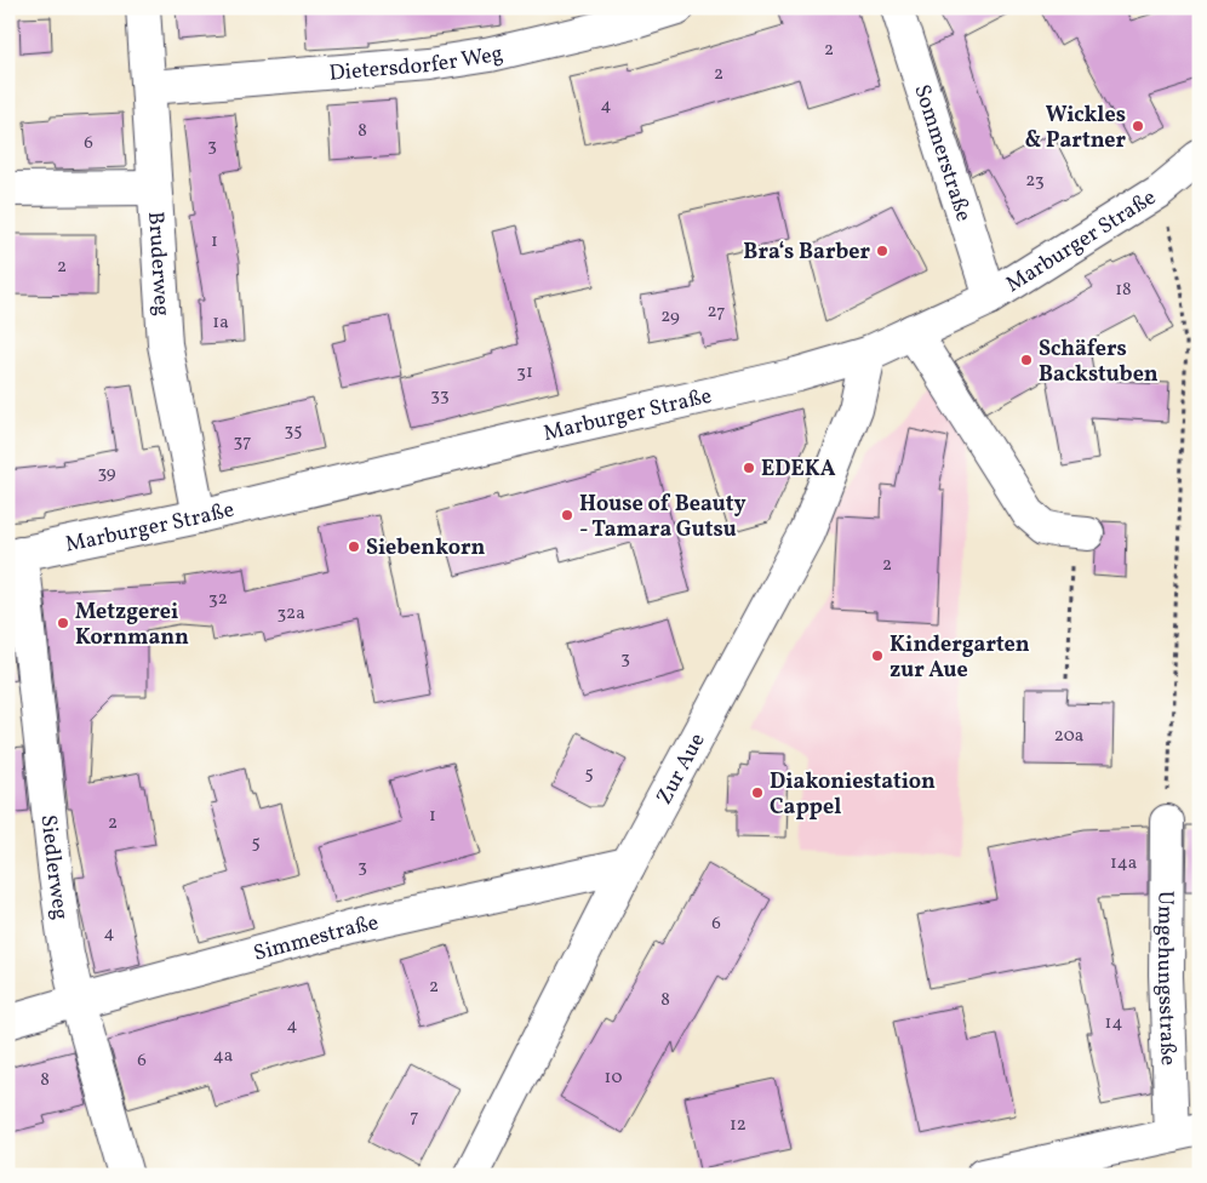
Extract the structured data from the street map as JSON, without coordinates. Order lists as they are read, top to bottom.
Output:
{
  "streets": {
    "street": [
      "Dietersdorfer Weg",
      "Sommerstraße",
      "Marburger Straße",
      "Bruderweg",
      "Zur Aue",
      "Siedlerweg",
      "Simmestraße",
      "Umgehungsstraße"
    ]
  },
  "crossings": [
    ["Dietersdorfer Weg", "Bruderweg"],
    ["Sommerstraße", "Marburger Straße"],
    ["Marburger Straße", "Bruderweg"],
    ["Marburger Straße", "Zur Aue"],
    ["Marburger Straße", "Siedlerweg"],
    ["Zur Aue", "Simmestraße"],
    ["Siedlerweg", "Simmestraße"]
  ],
  "places": [
    "Wickles & Partner",
    "Bra‘s Barber",
    "Schäfers Backstuben",
    "EDEKA",
    "House of Beauty - Tamara Gutsu",
    "Siebenkorn",
    "Metzgerei Kornmann",
    "Kindergarten zur Aue",
    "Diakoniestation Cappel"
  ],
  "house_numbers": [
    "2",
    "2",
    "4",
    "8",
    "6",
    "3",
    "23",
    "1",
    "2",
    "18",
    "27",
    "29",
    "1a",
    "31",
    "33",
    "35",
    "37",
    "39",
    "2",
    "32",
    "32a",
    "3",
    "20a",
    "5",
    "1",
    "2",
    "5",
    "14a",
    "3",
    "6",
    "4",
    "2",
    "8",
    "14",
    "4",
    "4a",
    "6",
    "10",
    "8",
    "7",
    "12"
  ]
}
